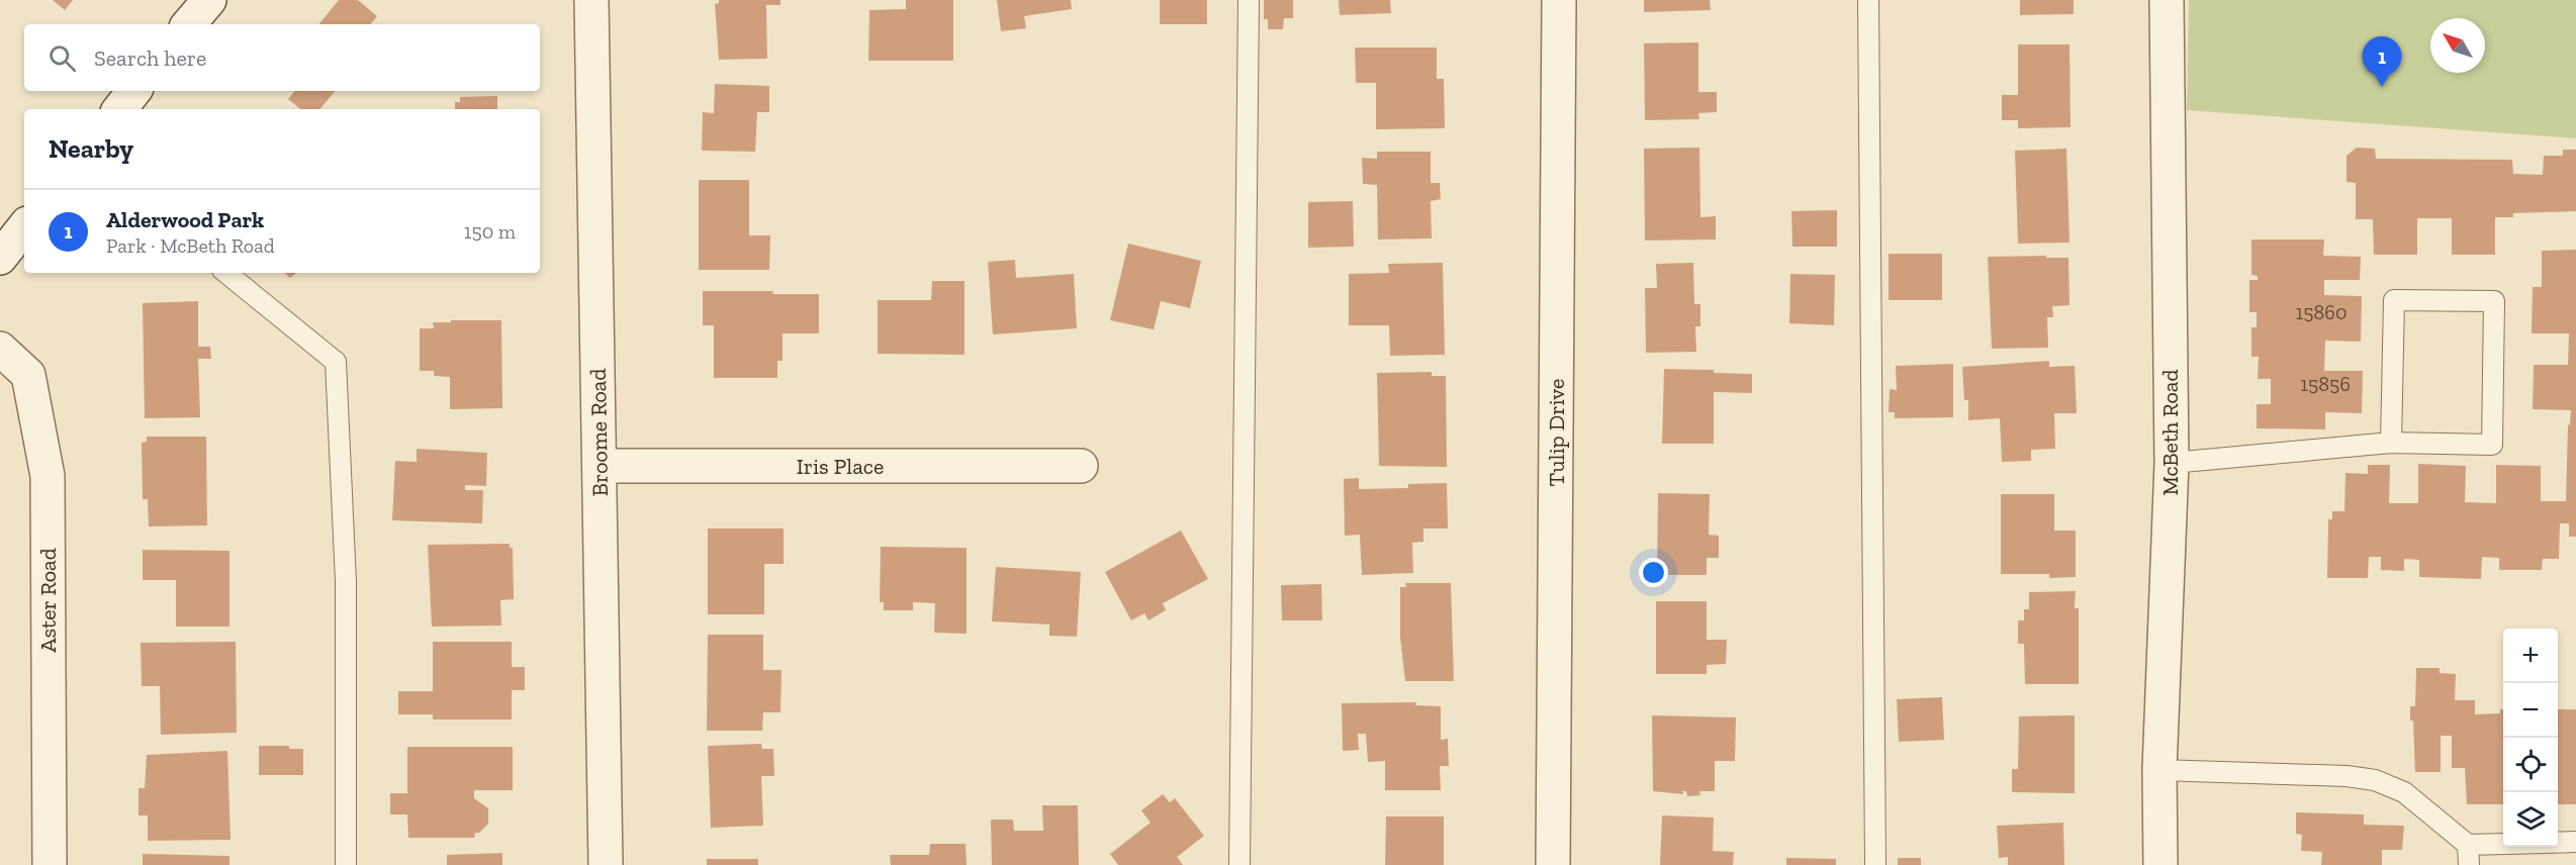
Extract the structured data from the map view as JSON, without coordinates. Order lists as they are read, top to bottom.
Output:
{
  "streets": {
    "street": [
      "Broome Road",
      "Tulip Drive",
      "McBeth Road",
      "Iris Place",
      "Aster Road"
    ]
  },
  "crossings": [
    ["Broome Road", "Iris Place"]
  ],
  "house_numbers": ["15860", "15856"],
  "north": "top left",
  "page": {
    "search": "Search here",
    "pins": "1",
    "heading": "Nearby",
    "list": [
      {
        "mark": "1",
        "name": "Alderwood Park",
        "note": "Park · McBeth Road",
        "value": "150 m"
      }
    ],
    "map_buttons": ["+", "−"]
  }
}
